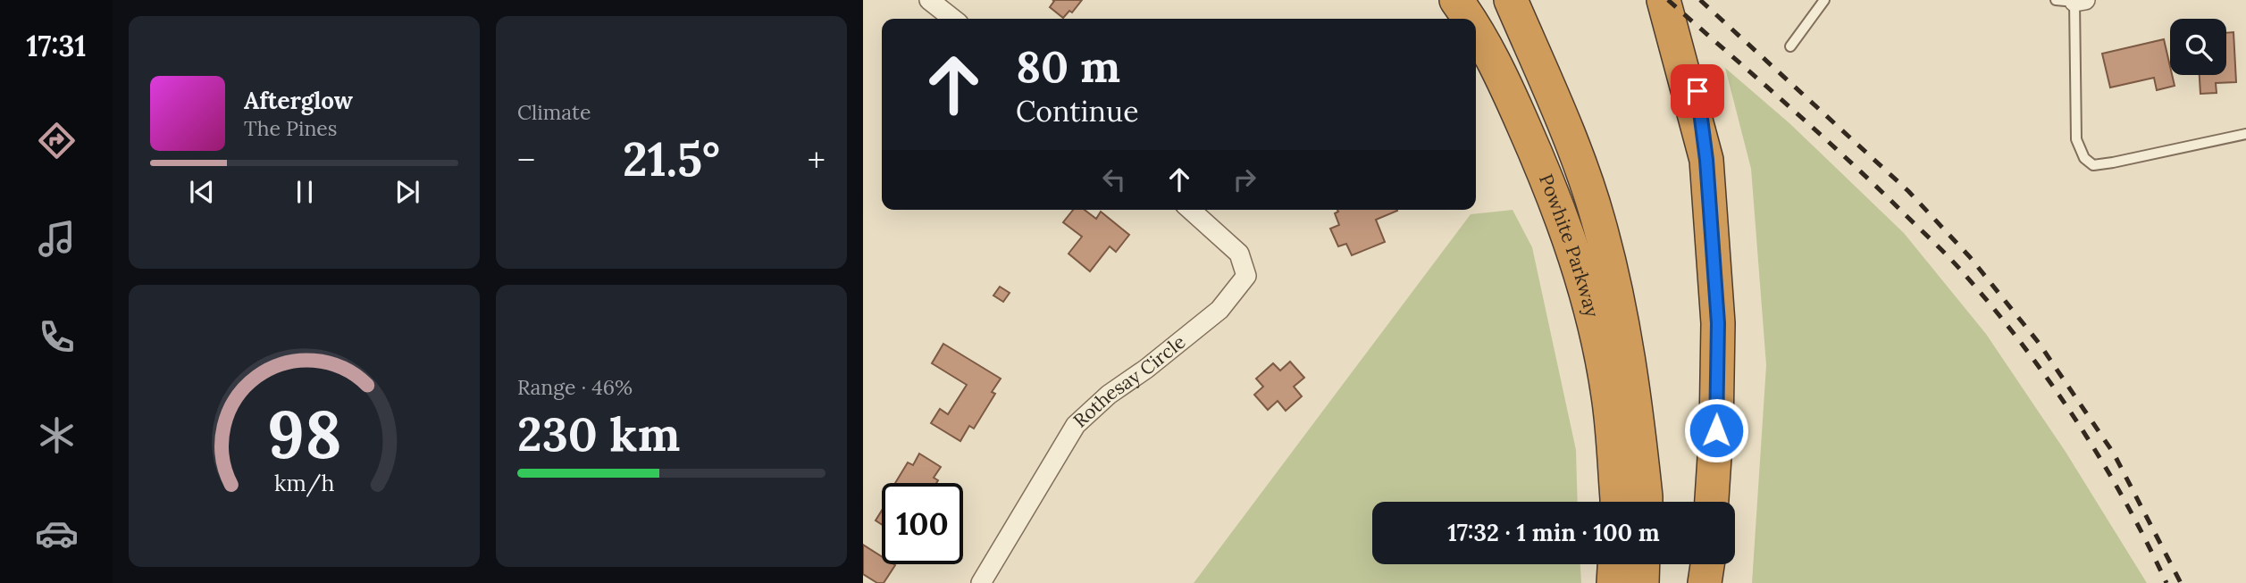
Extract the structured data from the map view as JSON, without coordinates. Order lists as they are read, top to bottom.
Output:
{
  "streets": {
    "highway": ["Powhite Parkway"],
    "street": ["Rothesay Circle"]
  },
  "page": {
    "tabs": "17:31",
    "tile": [
      "Climate",
      ["Range · 46%", "230 km"]
    ],
    "turn": ["80 m", "Continue"],
    "song": ["Afterglow", "The Pines"],
    "heat": ["−", "21.5°", "+"],
    "limit": "100",
    "trip": "17:32 · 1 min · 100 m",
    "gauge": ["98", "km/h"]
  }
}
